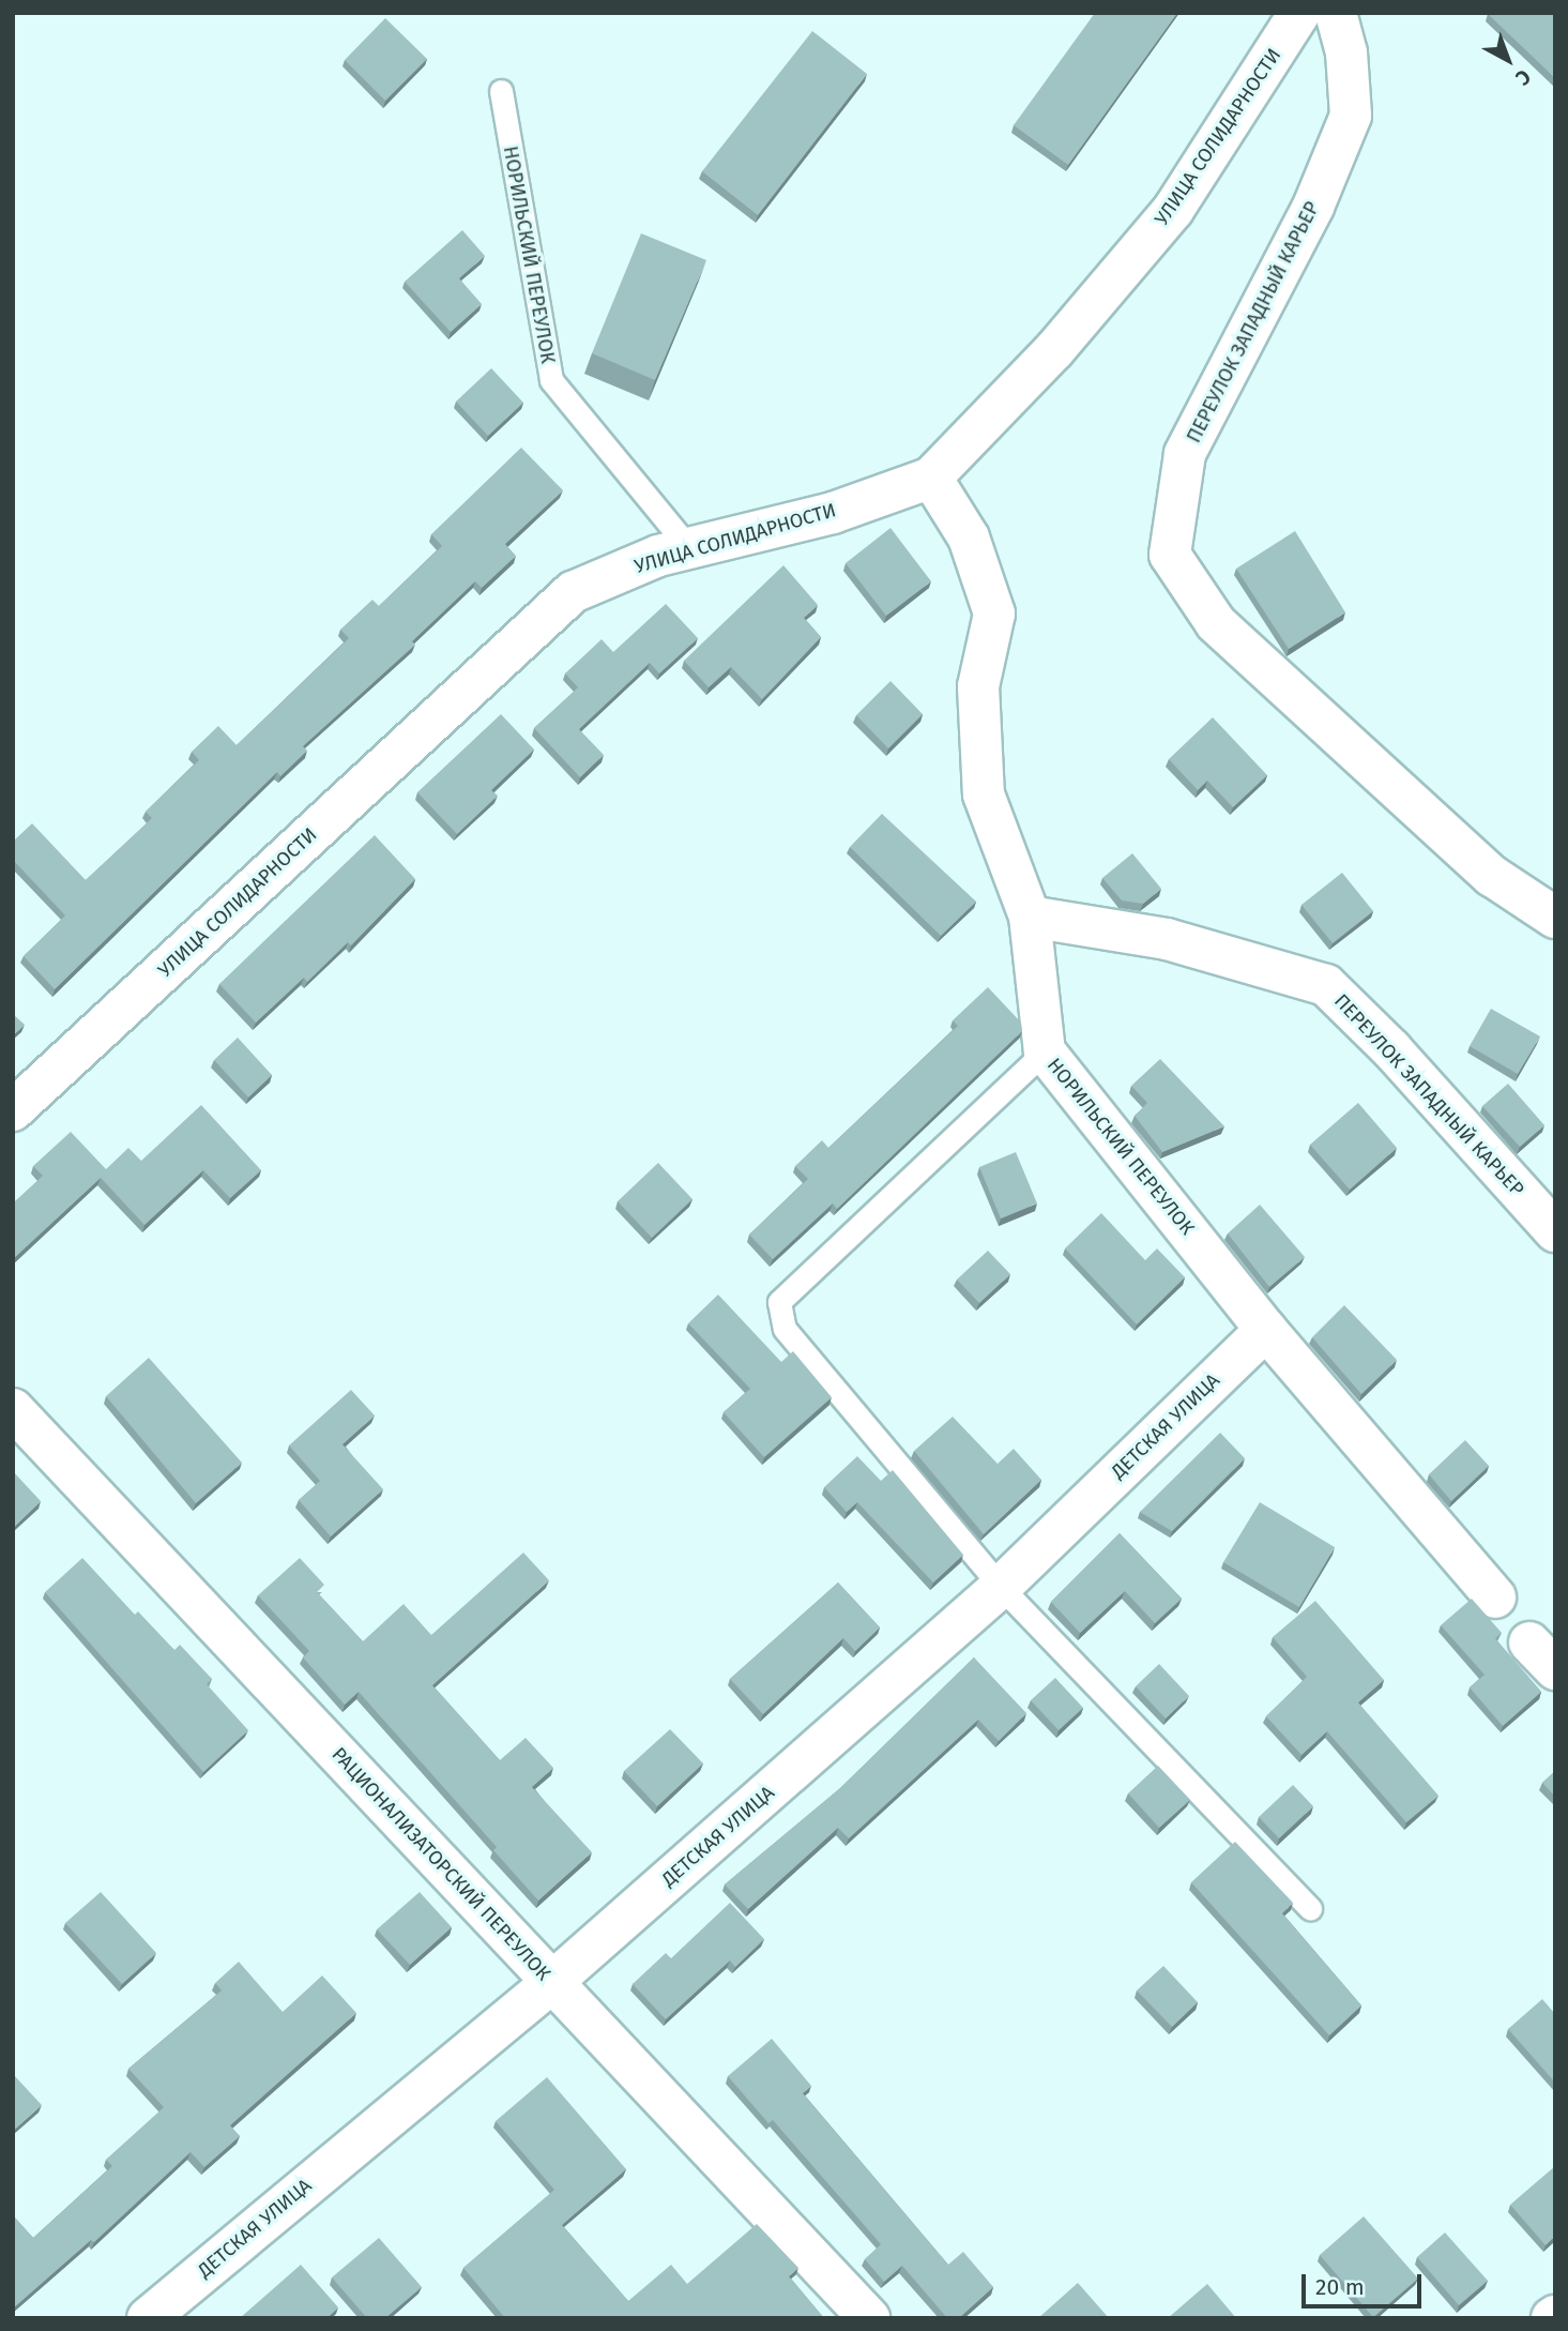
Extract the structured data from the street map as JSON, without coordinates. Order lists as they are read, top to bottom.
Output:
{
  "streets": {
    "street": [
      "УЛИЦА СОЛИДАРНОСТИ",
      "НОРИЛЬСКИЙ ПЕРЕУЛОК",
      "ПЕРЕУЛОК ЗАПАДНЫЙ КАРЬЕР",
      "ДЕТСКАЯ УЛИЦА",
      "РАЦИОНАЛИЗАТОРСКИЙ ПЕРЕУЛОК"
    ]
  },
  "crossings": [
    ["УЛИЦА СОЛИДАРНОСТИ", "НОРИЛЬСКИЙ ПЕРЕУЛОК"],
    ["НОРИЛЬСКИЙ ПЕРЕУЛОК", "ПЕРЕУЛОК ЗАПАДНЫЙ КАРЬЕР"],
    ["НОРИЛЬСКИЙ ПЕРЕУЛОК", "ДЕТСКАЯ УЛИЦА"],
    ["ДЕТСКАЯ УЛИЦА", "РАЦИОНАЛИЗАТОРСКИЙ ПЕРЕУЛОК"]
  ],
  "scale_bar": "20 m",
  "north": "bottom right"
}
